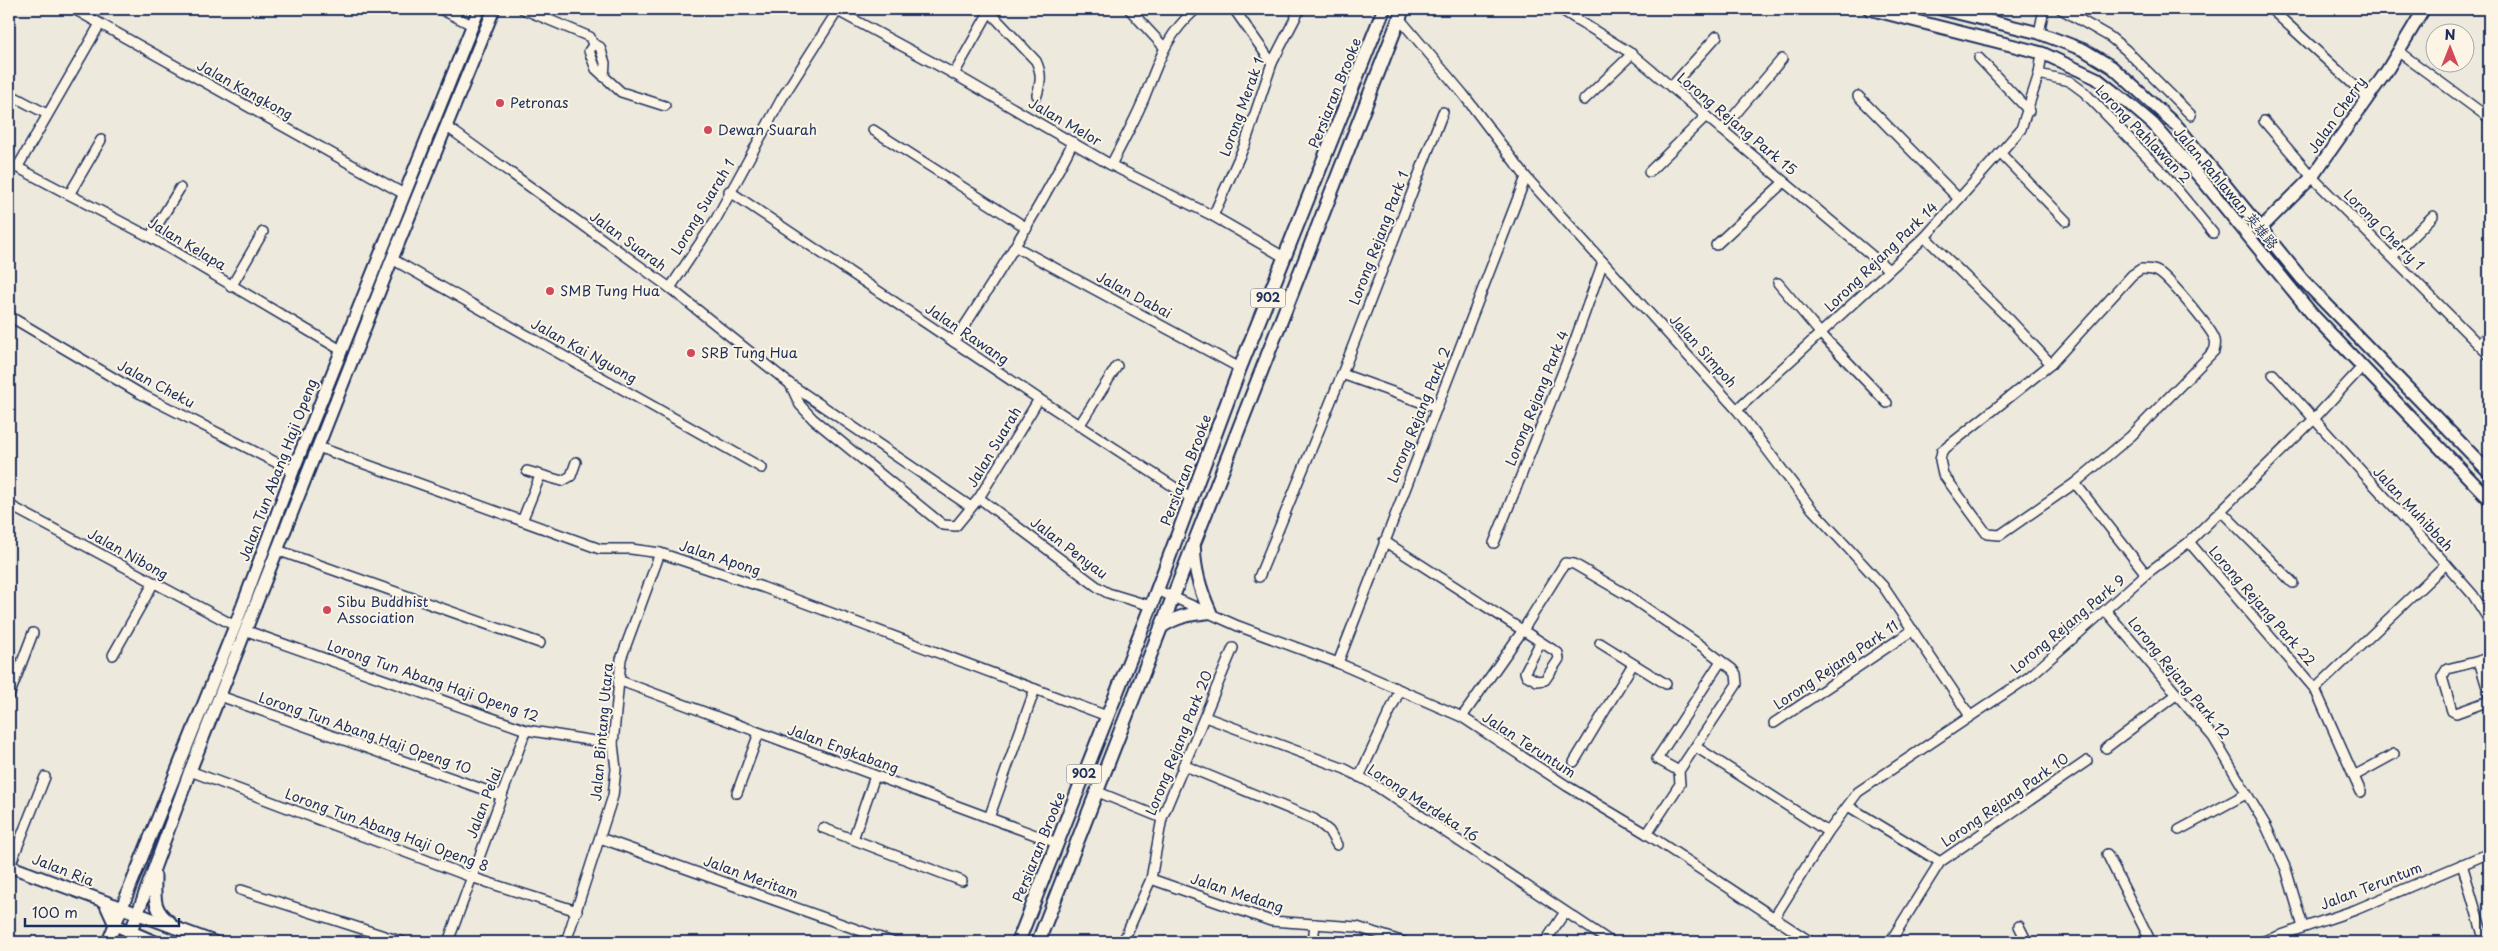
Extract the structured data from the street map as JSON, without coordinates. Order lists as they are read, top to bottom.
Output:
{
  "streets": {
    "main road": [
      "Persiaran Brooke",
      "Jalan Cherry",
      "Jalan Pahlawan 英雄路",
      "902",
      "Jalan Tun Abang Haji Openg",
      "Jalan Ria"
    ],
    "street": [
      "Jalan Kangkong",
      "Lorong Merak 1",
      "Jalan Melor",
      "Lorong Rejang Park 15",
      "Lorong Pahlawan 2",
      "Lorong Suarah 1",
      "Lorong Cherry 1",
      "Lorong Rejang Park 1",
      "Jalan Suarah",
      "Jalan Kelapa",
      "Lorong Rejang Park 14",
      "Jalan Dabai",
      "Jalan Rawang",
      "Jalan Kai Nguong",
      "Jalan Simpoh",
      "Jalan Cheku",
      "Lorong Rejang Park 4",
      "Lorong Rejang Park 2",
      "Jalan Muhibbah",
      "Jalan Penyau",
      "Jalan Nibong",
      "Jalan Apong",
      "Lorong Rejang Park 22",
      "Lorong Rejang Park 9",
      "Lorong Rejang Park 11",
      "Lorong Rejang Park 12",
      "Lorong Tun Abang Haji Openg 12",
      "Jalan Bintang Utara",
      "Lorong Tun Abang Haji Openg 10",
      "Lorong Rejang Park 20",
      "Jalan Teruntum",
      "Jalan Engkabang",
      "Lorong Rejang Park 10",
      "Jalan Pelai",
      "Lorong Merdeka 16",
      "Lorong Tun Abang Haji Openg 8",
      "Jalan Meritam",
      "Jalan Medang"
    ]
  },
  "crossings": [
    ["Jalan Kangkong", "Jalan Kelapa"],
    ["Jalan Kangkong", "Jalan Tun Abang Haji Openg"],
    ["Persiaran Brooke", "Jalan Melor"],
    ["Persiaran Brooke", "Jalan Dabai"],
    ["Persiaran Brooke", "Jalan Rawang"],
    ["Persiaran Brooke", "Jalan Penyau"],
    ["Persiaran Brooke", "Jalan Apong"],
    ["Persiaran Brooke", "Jalan Teruntum"],
    ["Persiaran Brooke", "Jalan Engkabang"],
    ["Lorong Merak 1", "Jalan Melor"],
    ["Jalan Cherry", "Jalan Pahlawan 英雄路"],
    ["Jalan Cherry", "Lorong Cherry 1"],
    ["Jalan Melor", "Lorong Suarah 1"],
    ["Lorong Rejang Park 15", "Lorong Rejang Park 14"],
    ["Lorong Pahlawan 2", "Lorong Rejang Park 14"],
    ["Jalan Pahlawan 英雄路", "Lorong Rejang Park 14"],
    ["Jalan Pahlawan 英雄路", "Lorong Rejang Park 9"],
    ["Lorong Suarah 1", "Jalan Suarah"],
    ["Lorong Suarah 1", "Jalan Rawang"],
    ["Jalan Suarah", "Jalan Rawang"],
    ["Jalan Suarah", "Jalan Tun Abang Haji Openg"],
    ["Jalan Suarah", "Jalan Penyau"],
    ["Jalan Kelapa", "Jalan Tun Abang Haji Openg"],
    ["Lorong Rejang Park 14", "Jalan Simpoh"],
    ["902", "Jalan Simpoh"],
    ["902", "Jalan Teruntum"],
    ["Jalan Kai Nguong", "Jalan Tun Abang Haji Openg"],
    ["Jalan Simpoh", "Lorong Rejang Park 4"],
    ["Jalan Simpoh", "Lorong Rejang Park 2"],
    ["Jalan Simpoh", "Lorong Rejang Park 9"],
    ["Jalan Simpoh", "Lorong Rejang Park 11"],
    ["Jalan Cheku", "Jalan Tun Abang Haji Openg"],
    ["Lorong Rejang Park 2", "Jalan Teruntum"],
    ["Jalan Tun Abang Haji Openg", "Jalan Nibong"],
    ["Jalan Tun Abang Haji Openg", "Jalan Apong"],
    ["Jalan Tun Abang Haji Openg", "Lorong Tun Abang Haji Openg 12"],
    ["Jalan Tun Abang Haji Openg", "Lorong Tun Abang Haji Openg 10"],
    ["Jalan Tun Abang Haji Openg", "Lorong Tun Abang Haji Openg 8"],
    ["Jalan Tun Abang Haji Openg", "Jalan Ria"],
    ["Jalan Muhibbah", "Lorong Rejang Park 22"],
    ["Jalan Muhibbah", "Lorong Rejang Park 9"],
    ["Jalan Apong", "Jalan Bintang Utara"],
    ["Lorong Rejang Park 22", "Lorong Rejang Park 9"],
    ["Lorong Rejang Park 9", "Lorong Rejang Park 12"],
    ["Lorong Rejang Park 9", "Jalan Teruntum"],
    ["Lorong Rejang Park 9", "Lorong Rejang Park 10"],
    ["Lorong Rejang Park 12", "Jalan Teruntum"],
    ["Lorong Tun Abang Haji Openg 12", "Jalan Bintang Utara"],
    ["Lorong Tun Abang Haji Openg 12", "Jalan Pelai"],
    ["Jalan Bintang Utara", "Jalan Engkabang"],
    ["Jalan Bintang Utara", "Lorong Tun Abang Haji Openg 8"],
    ["Jalan Bintang Utara", "Jalan Meritam"],
    ["Lorong Tun Abang Haji Openg 10", "Jalan Pelai"],
    ["Lorong Rejang Park 20", "Lorong Merdeka 16"],
    ["Lorong Rejang Park 20", "Jalan Medang"],
    ["Jalan Pelai", "Lorong Tun Abang Haji Openg 8"]
  ],
  "places": [
    "Petronas",
    "Dewan Suarah",
    "SMB Tung Hua",
    "SRB Tung Hua",
    "Sibu Buddhist Association"
  ],
  "scale_bar": "100 m",
  "north": "top"
}
